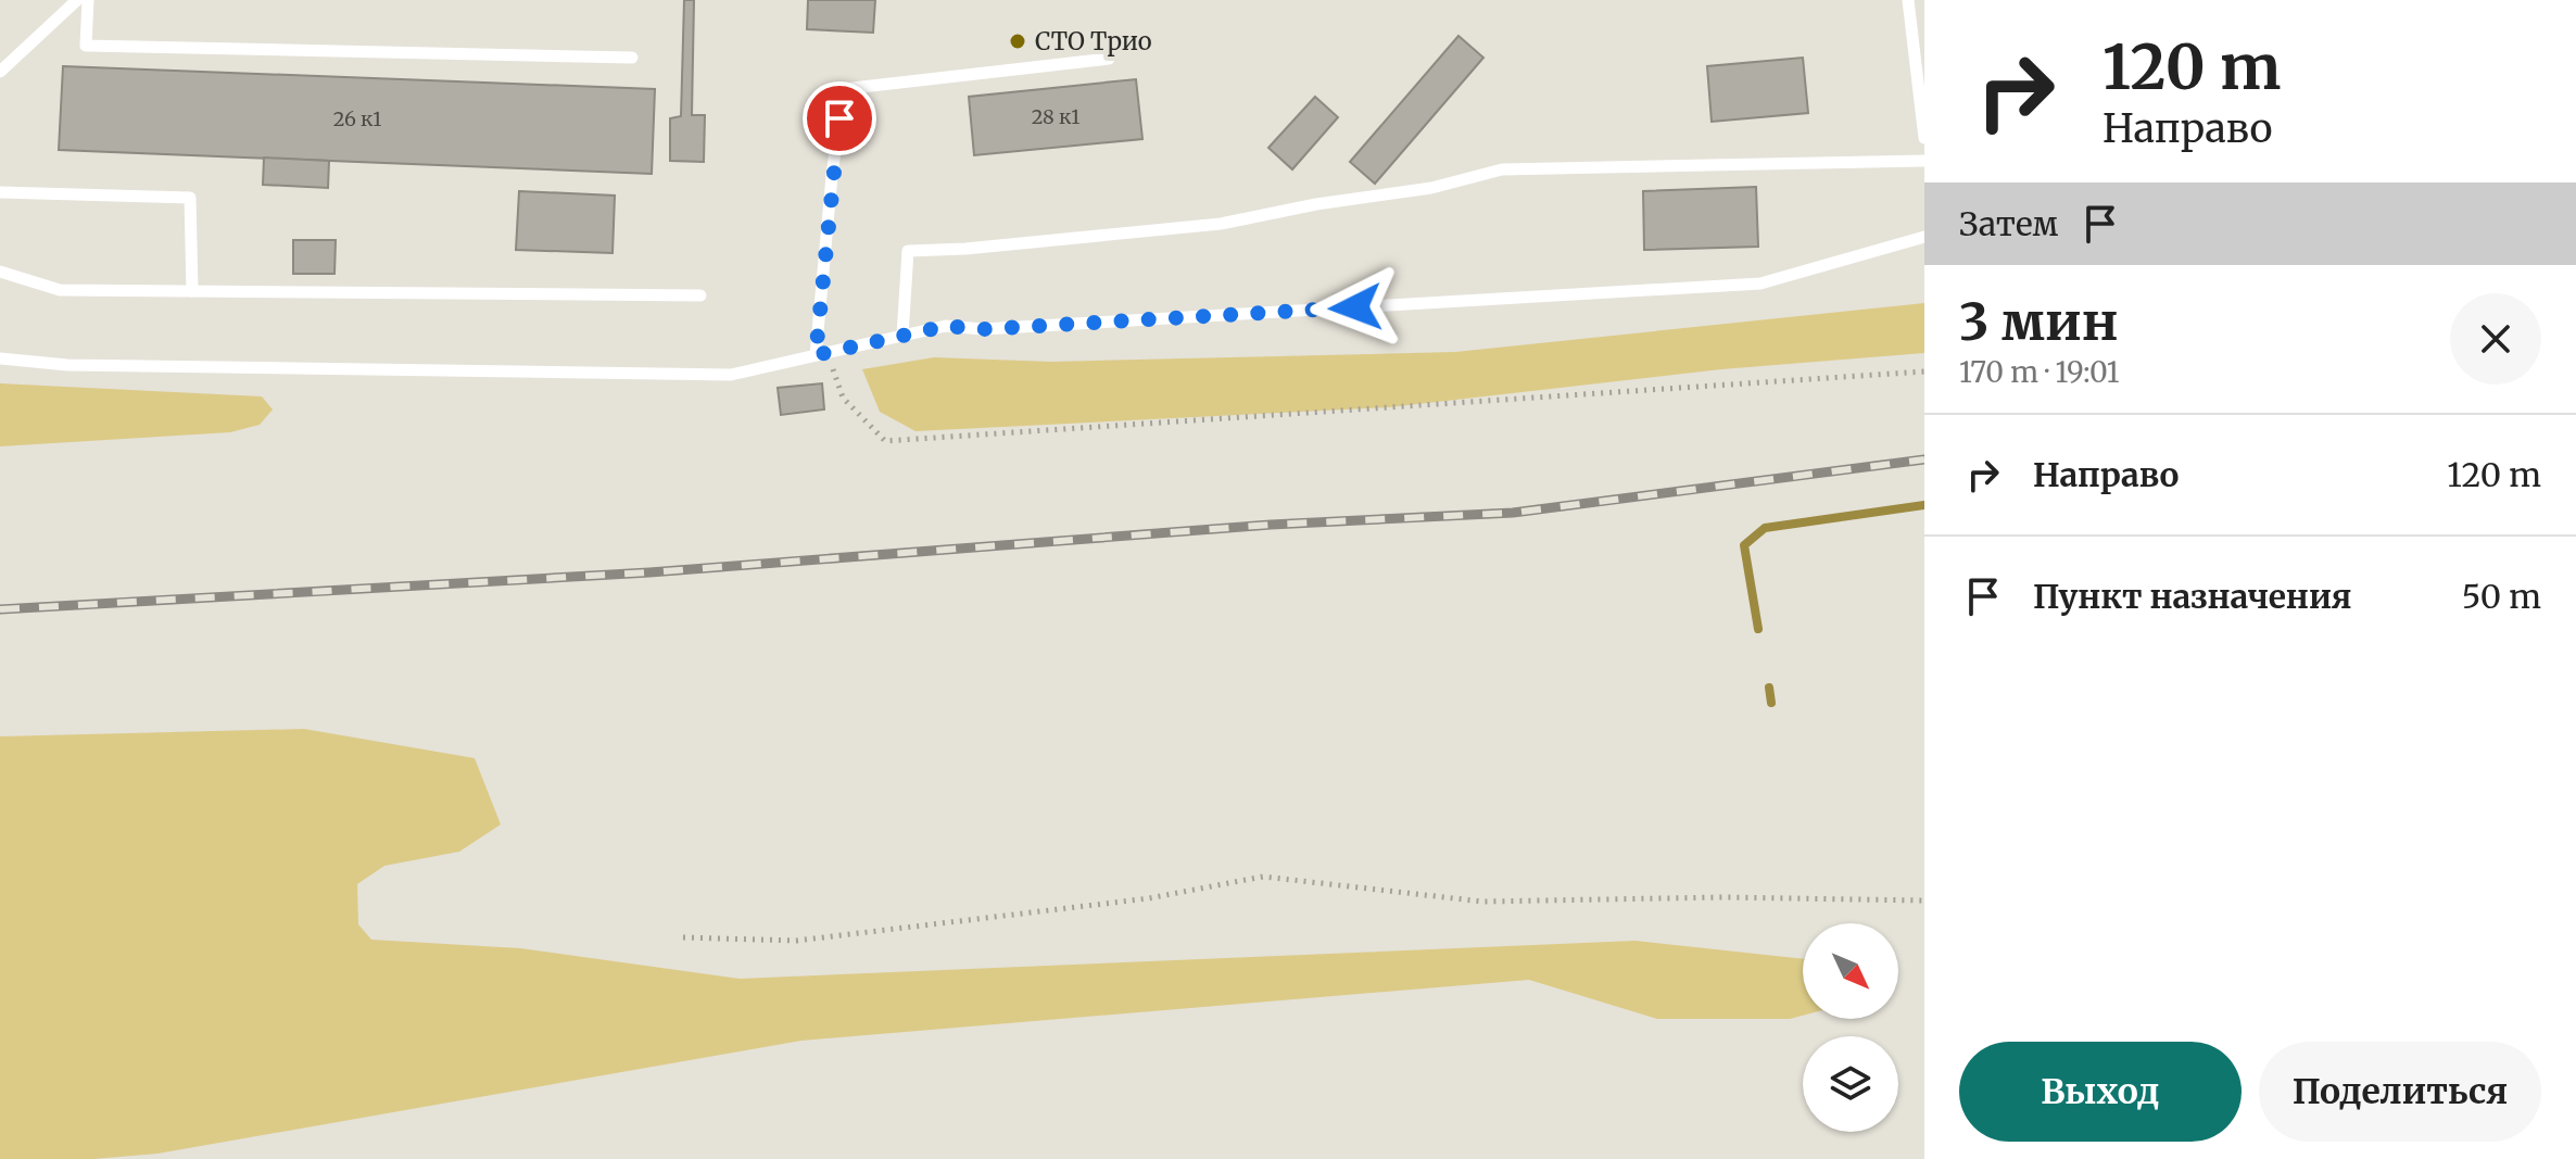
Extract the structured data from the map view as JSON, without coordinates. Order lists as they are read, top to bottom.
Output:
{
  "places": ["СТО Трио"],
  "house_numbers": ["28 к1", "26 к1"],
  "north": "bottom right",
  "page": {
    "turn": ["120 m", "Направо"],
    "then": "Затем",
    "heading": ["3 мин", "170 m · 19:01"],
    "list": [
      {
        "name": "Направо",
        "value": "120 m"
      },
      {
        "name": "Пункт назначения",
        "value": "50 m"
      }
    ],
    "buttons": ["Выход", "Поделиться"]
  }
}
